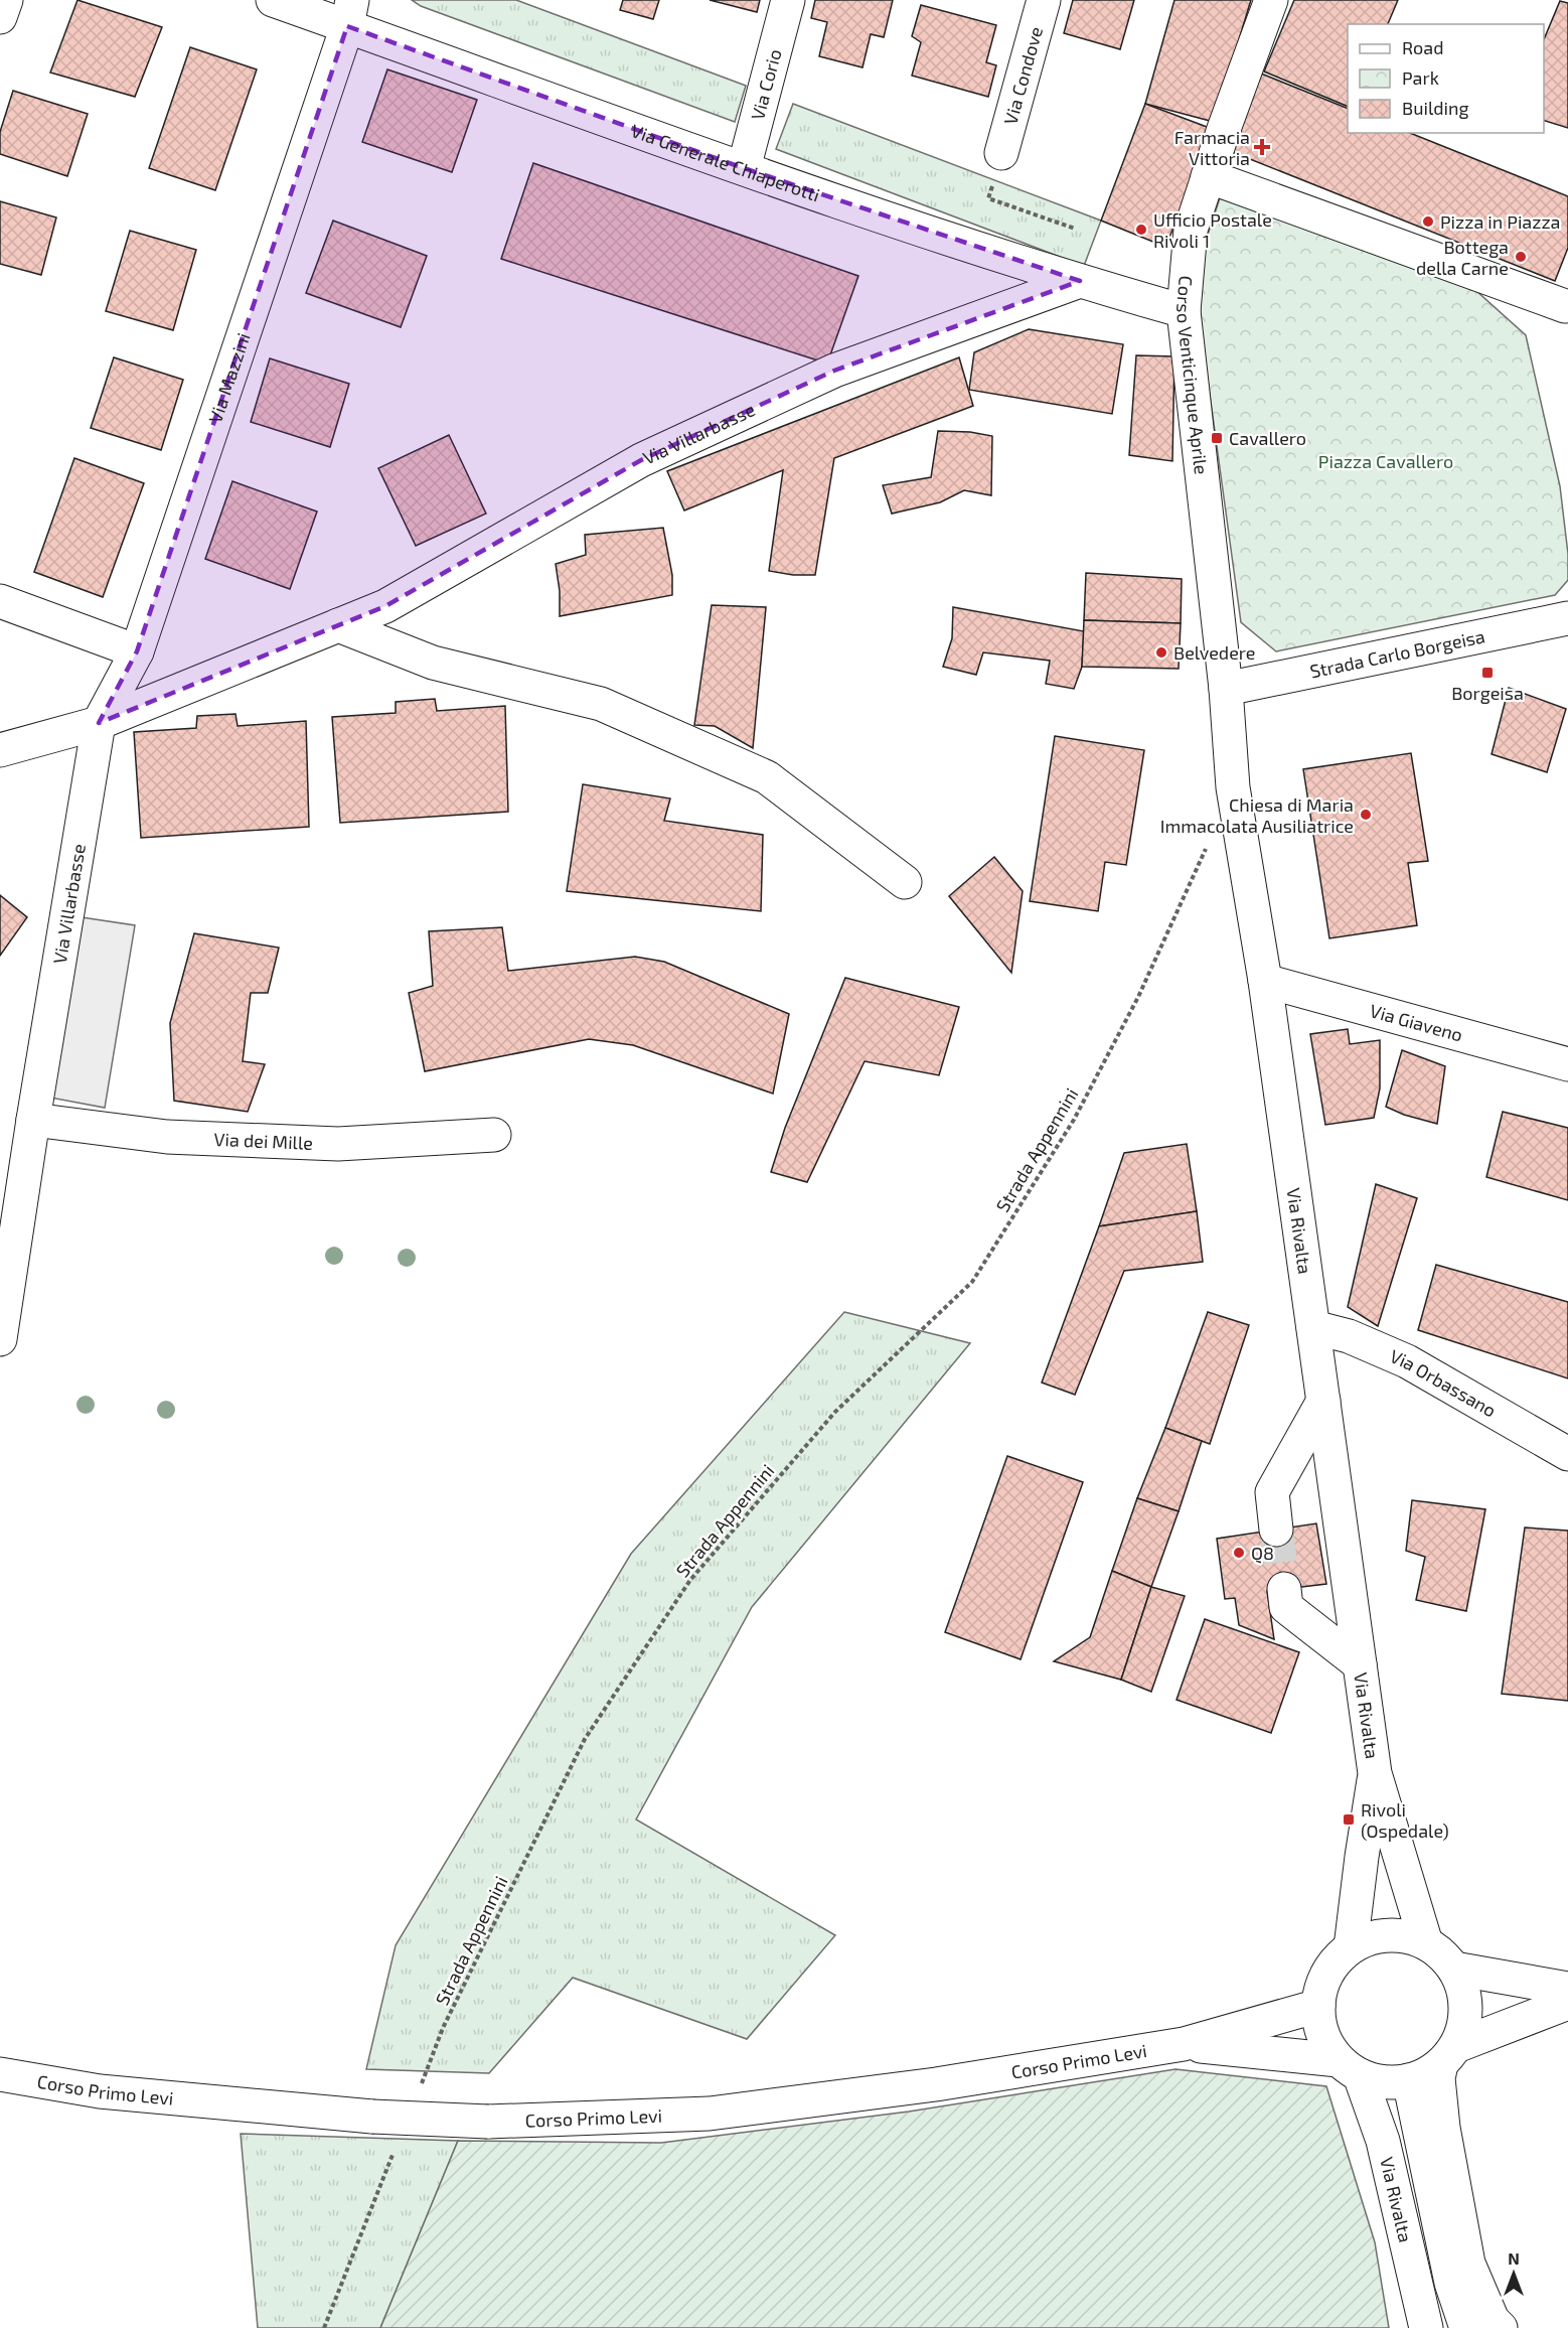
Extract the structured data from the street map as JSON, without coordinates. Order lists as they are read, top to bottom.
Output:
{
  "streets": {
    "street": [
      "Via Condove",
      "Via Corio",
      "Via Generale Chiaperotti",
      "Corso Venticinque Aprile",
      "Via Mazzini",
      "Via Villarbasse",
      "Strada Carlo Borgeisa",
      "Via Giaveno",
      "Via dei Mille",
      "Via Rivalta",
      "Via Orbassano",
      "Corso Primo Levi"
    ],
    "path": ["Strada Appennini"]
  },
  "crossings": [
    ["Via Corio", "Via Generale Chiaperotti"],
    ["Via Generale Chiaperotti", "Corso Venticinque Aprile"],
    ["Via Generale Chiaperotti", "Via Mazzini"],
    ["Via Generale Chiaperotti", "Via Villarbasse"],
    ["Corso Venticinque Aprile", "Strada Carlo Borgeisa"],
    ["Corso Venticinque Aprile", "Via Rivalta"],
    ["Via Mazzini", "Via Villarbasse"],
    ["Via Villarbasse", "Via dei Mille"],
    ["Strada Carlo Borgeisa", "Via Rivalta"],
    ["Via Giaveno", "Via Rivalta"],
    ["Via Rivalta", "Via Orbassano"],
    ["Via Rivalta", "Corso Primo Levi"]
  ],
  "parks": ["Piazza Cavallero"],
  "places": {
    "health": ["Farmacia Vittoria"],
    "other": [
      "Pizza in Piazza",
      "Ufficio Postale Rivoli 1",
      "Bottega della Carne",
      "Belvedere",
      "Chiesa di Maria Immacolata Ausiliatrice",
      "Q8"
    ],
    "transit": ["Cavallero", "Borgeisa", "Rivoli (Ospedale)"]
  },
  "legend": ["Road", "Park", "Building"],
  "north": "top"
}
